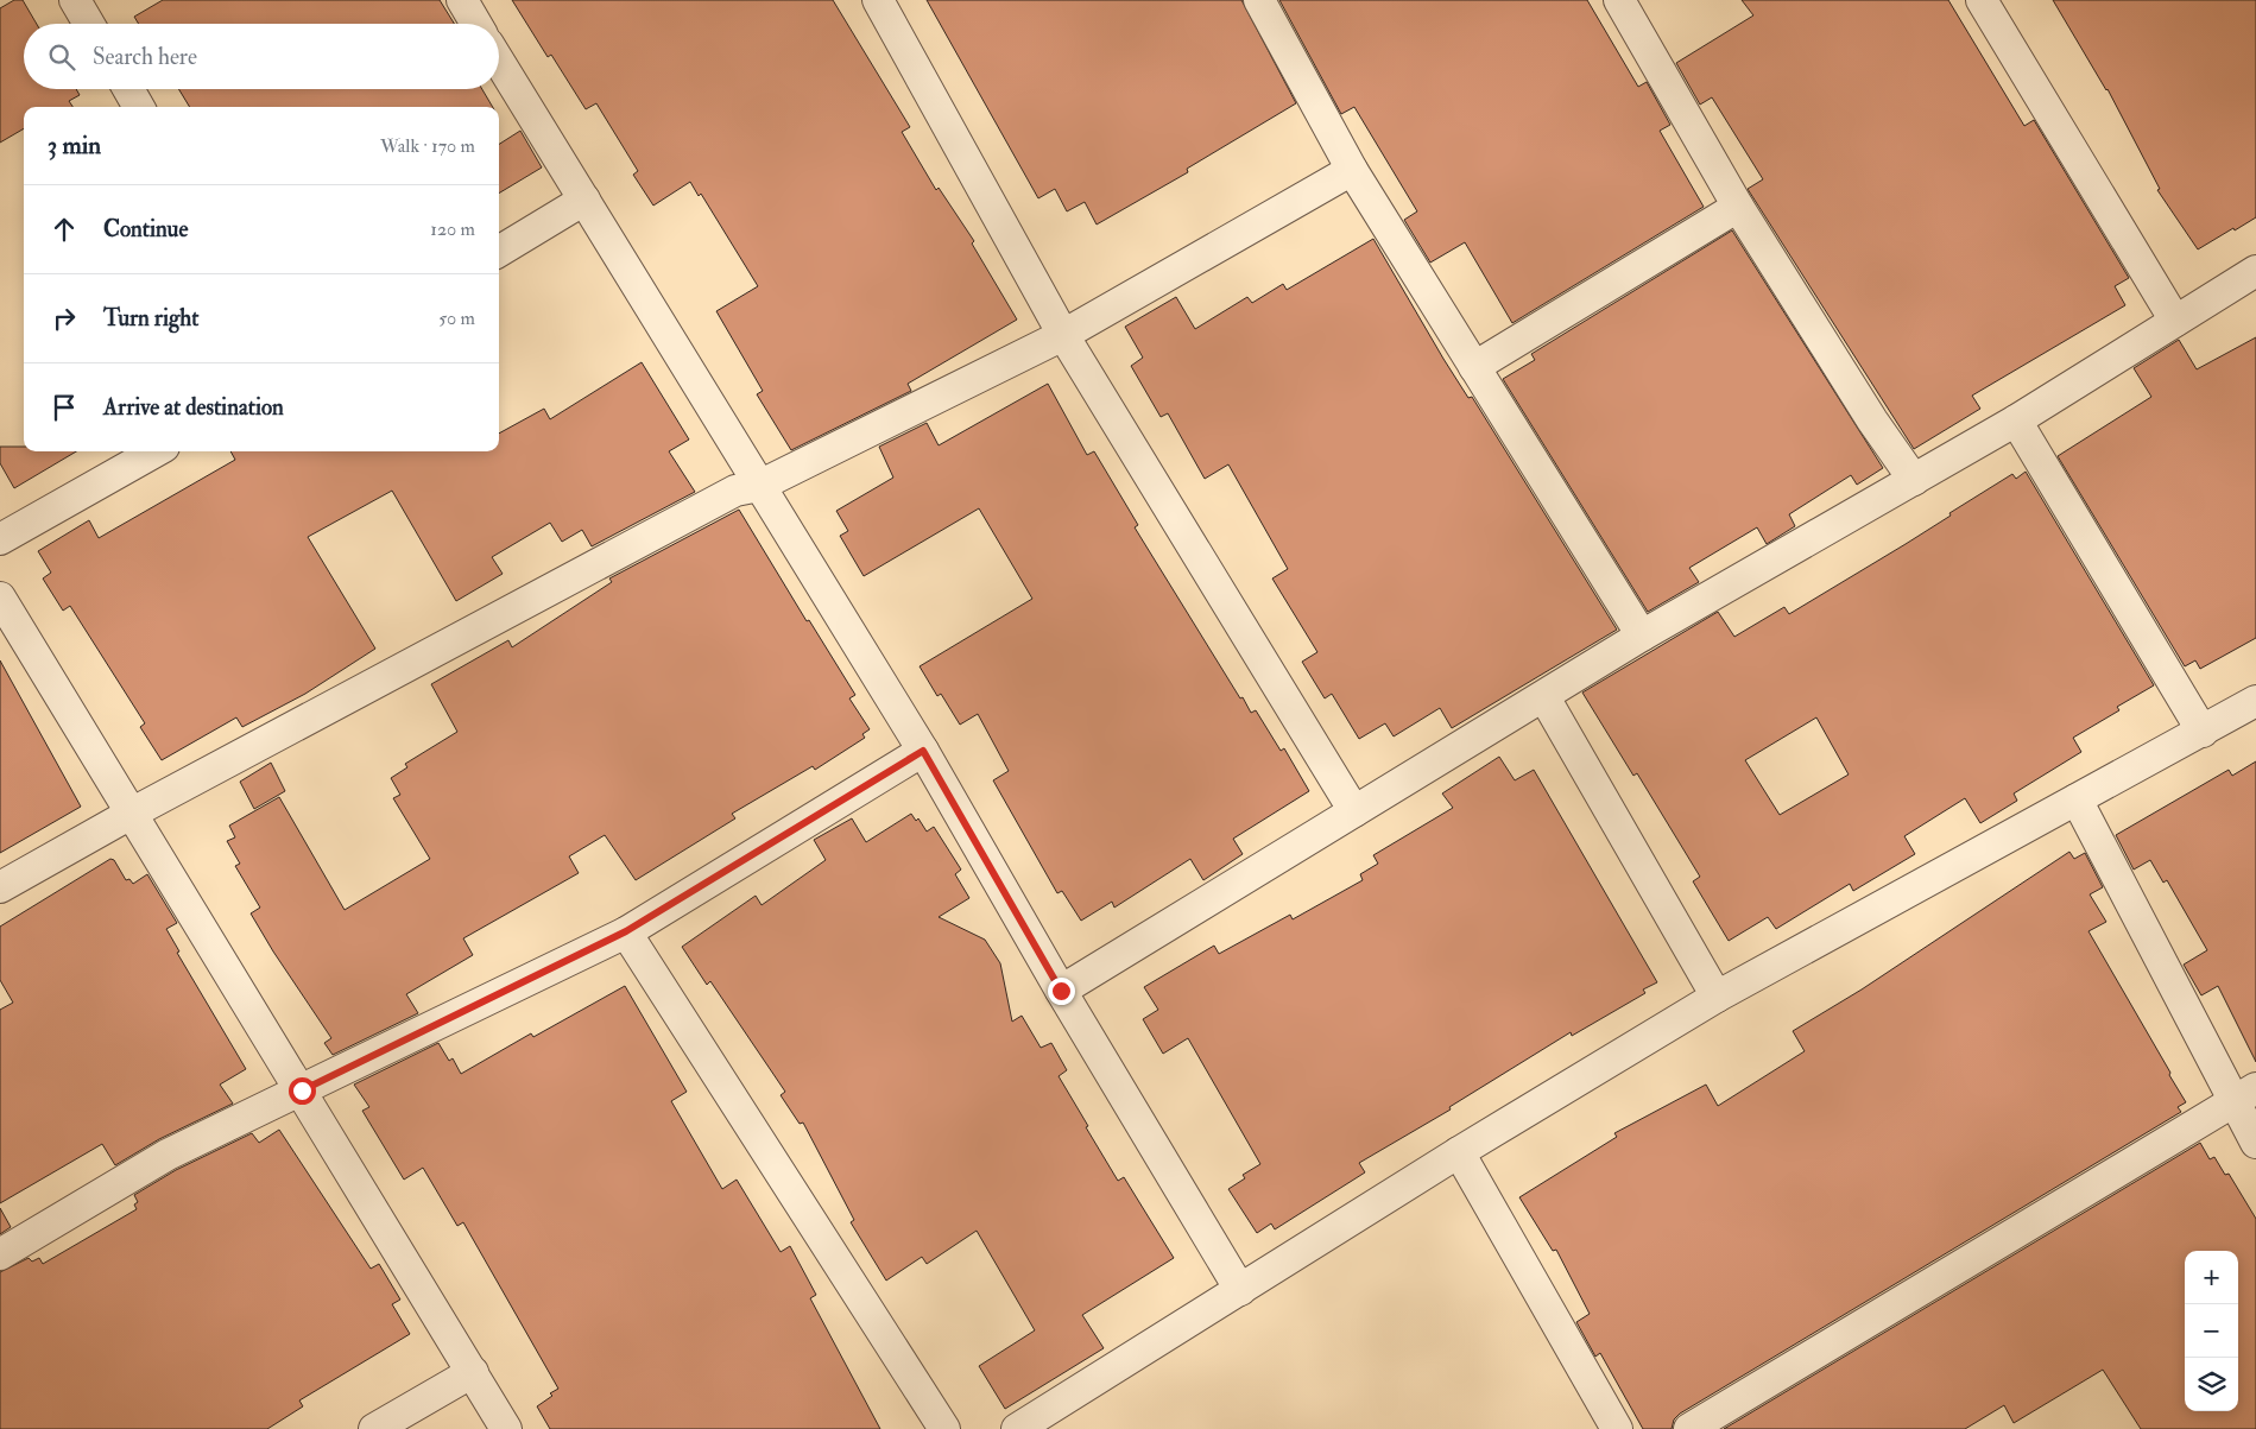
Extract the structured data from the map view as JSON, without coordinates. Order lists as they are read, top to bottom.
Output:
{
  "page": {
    "search": "Search here",
    "heading": ["3 min", "Walk · 170 m"],
    "list": [
      ["Continue", "120 m"],
      ["Turn right", "50 m"],
      "Arrive at destination"
    ],
    "map_buttons": ["+", "−"]
  }
}
